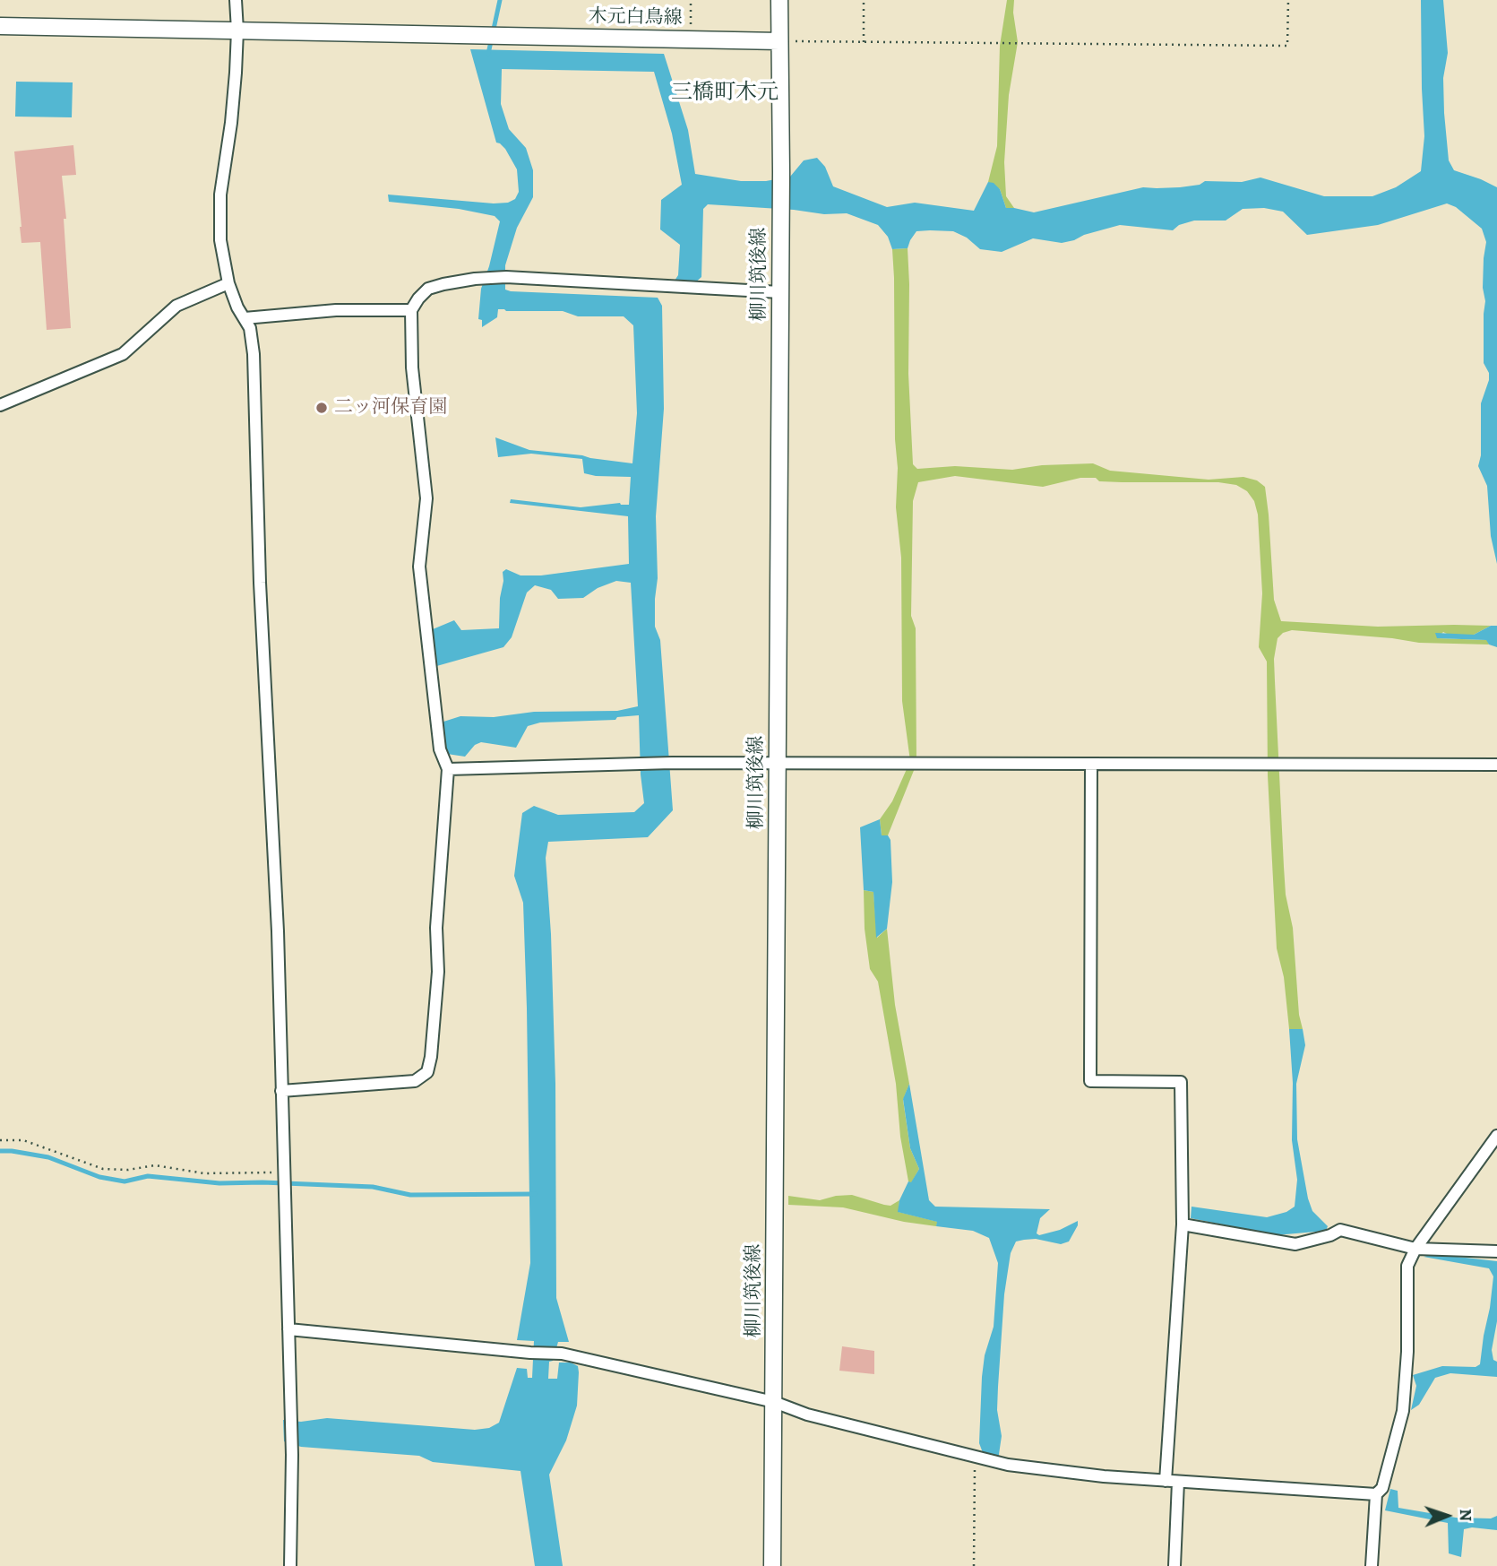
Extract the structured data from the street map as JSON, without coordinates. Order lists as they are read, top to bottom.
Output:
{
  "streets": {
    "main road": ["木元白鳥線", "柳川筑後線"]
  },
  "crossings": [
    ["木元白鳥線", "柳川筑後線"]
  ],
  "districts": ["三橋町木元"],
  "places": ["二ッ河保育園"],
  "north": "right"
}
